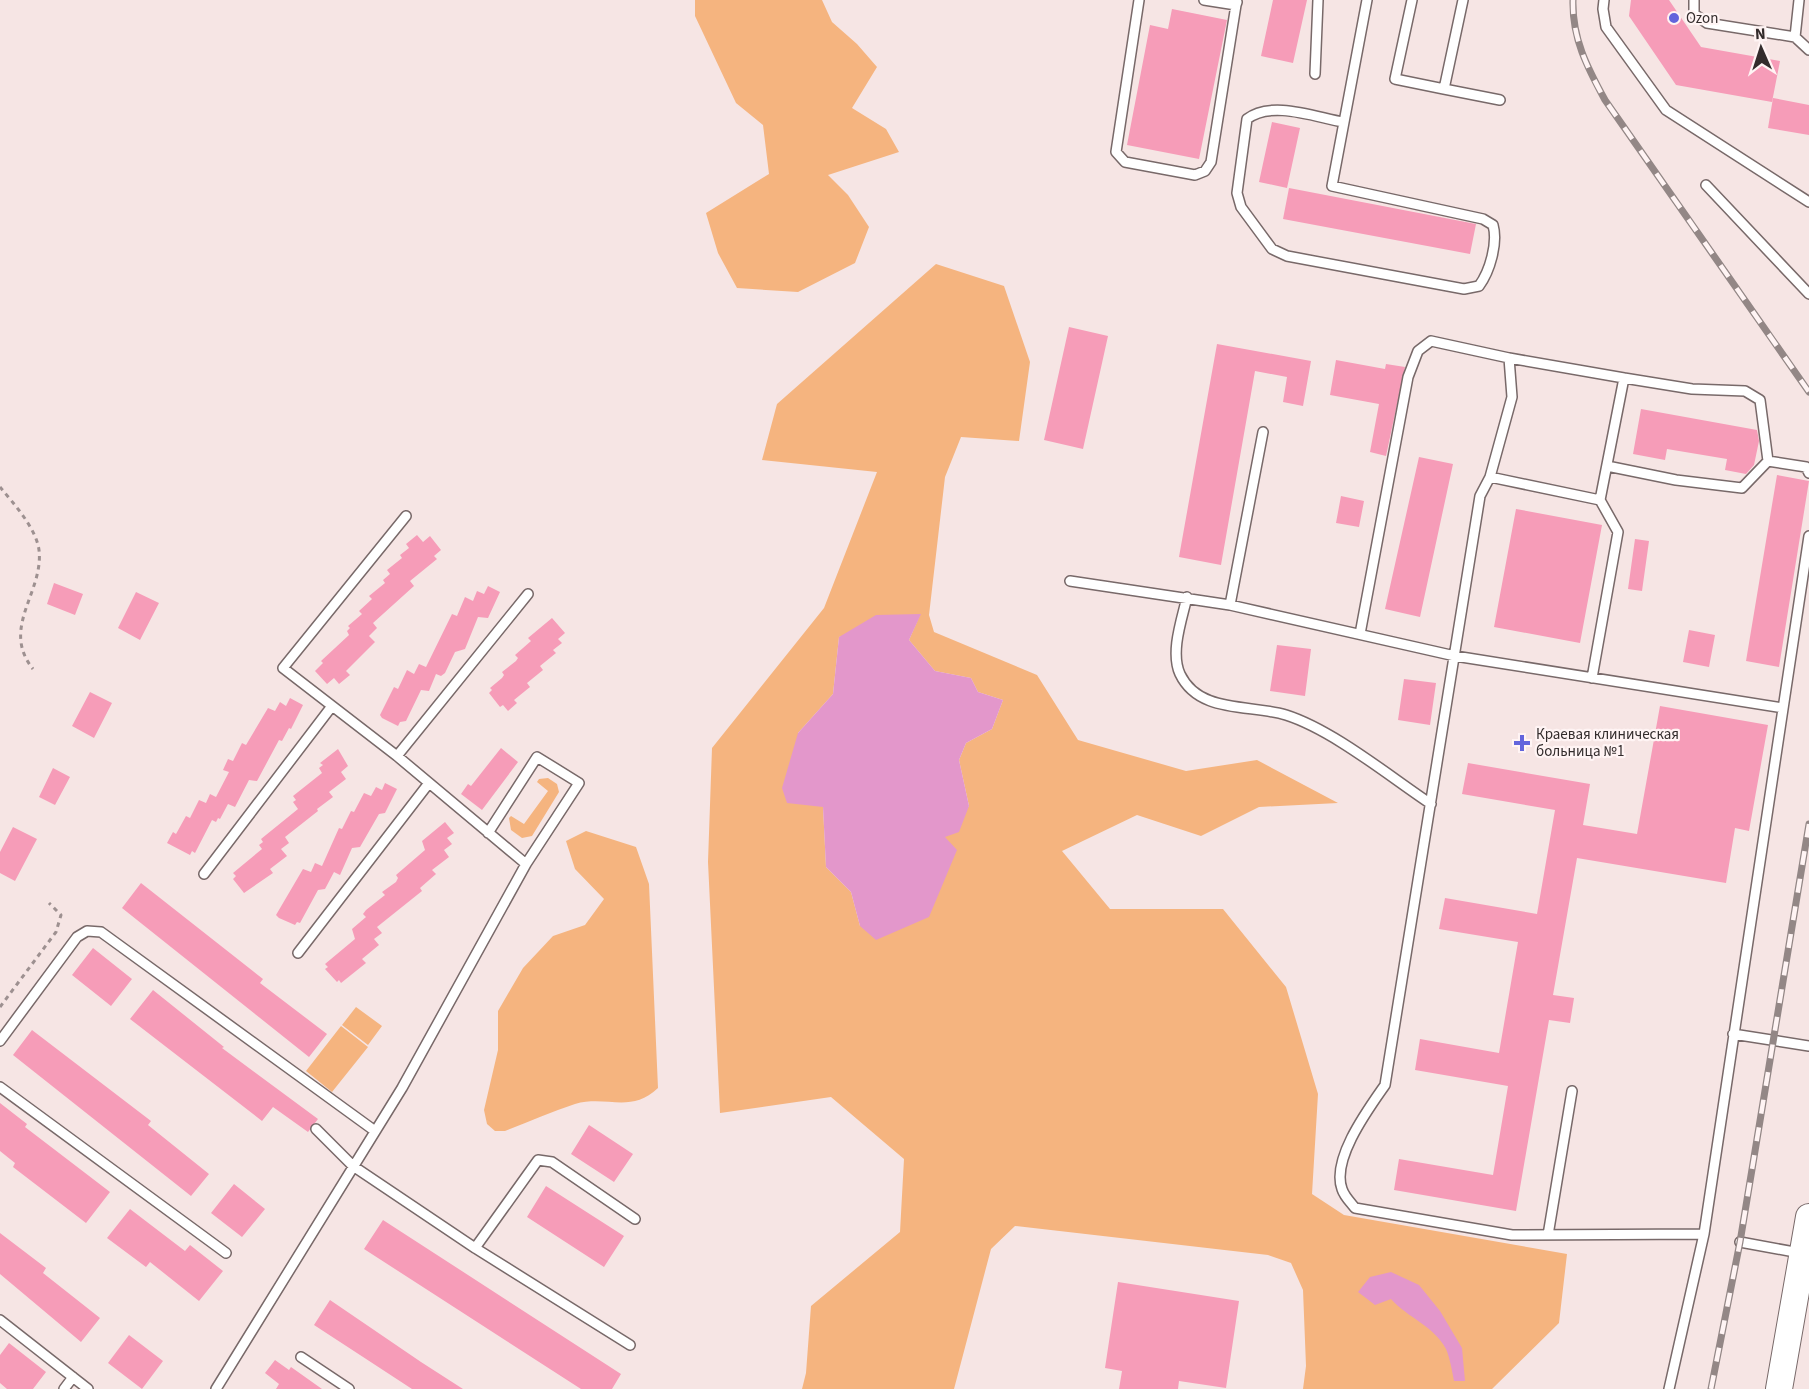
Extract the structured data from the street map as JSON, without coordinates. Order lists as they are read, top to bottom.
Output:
{
  "places": {
    "other": ["Ozon"],
    "health": ["Краевая клиническая больница №1"]
  },
  "north": "top"
}
